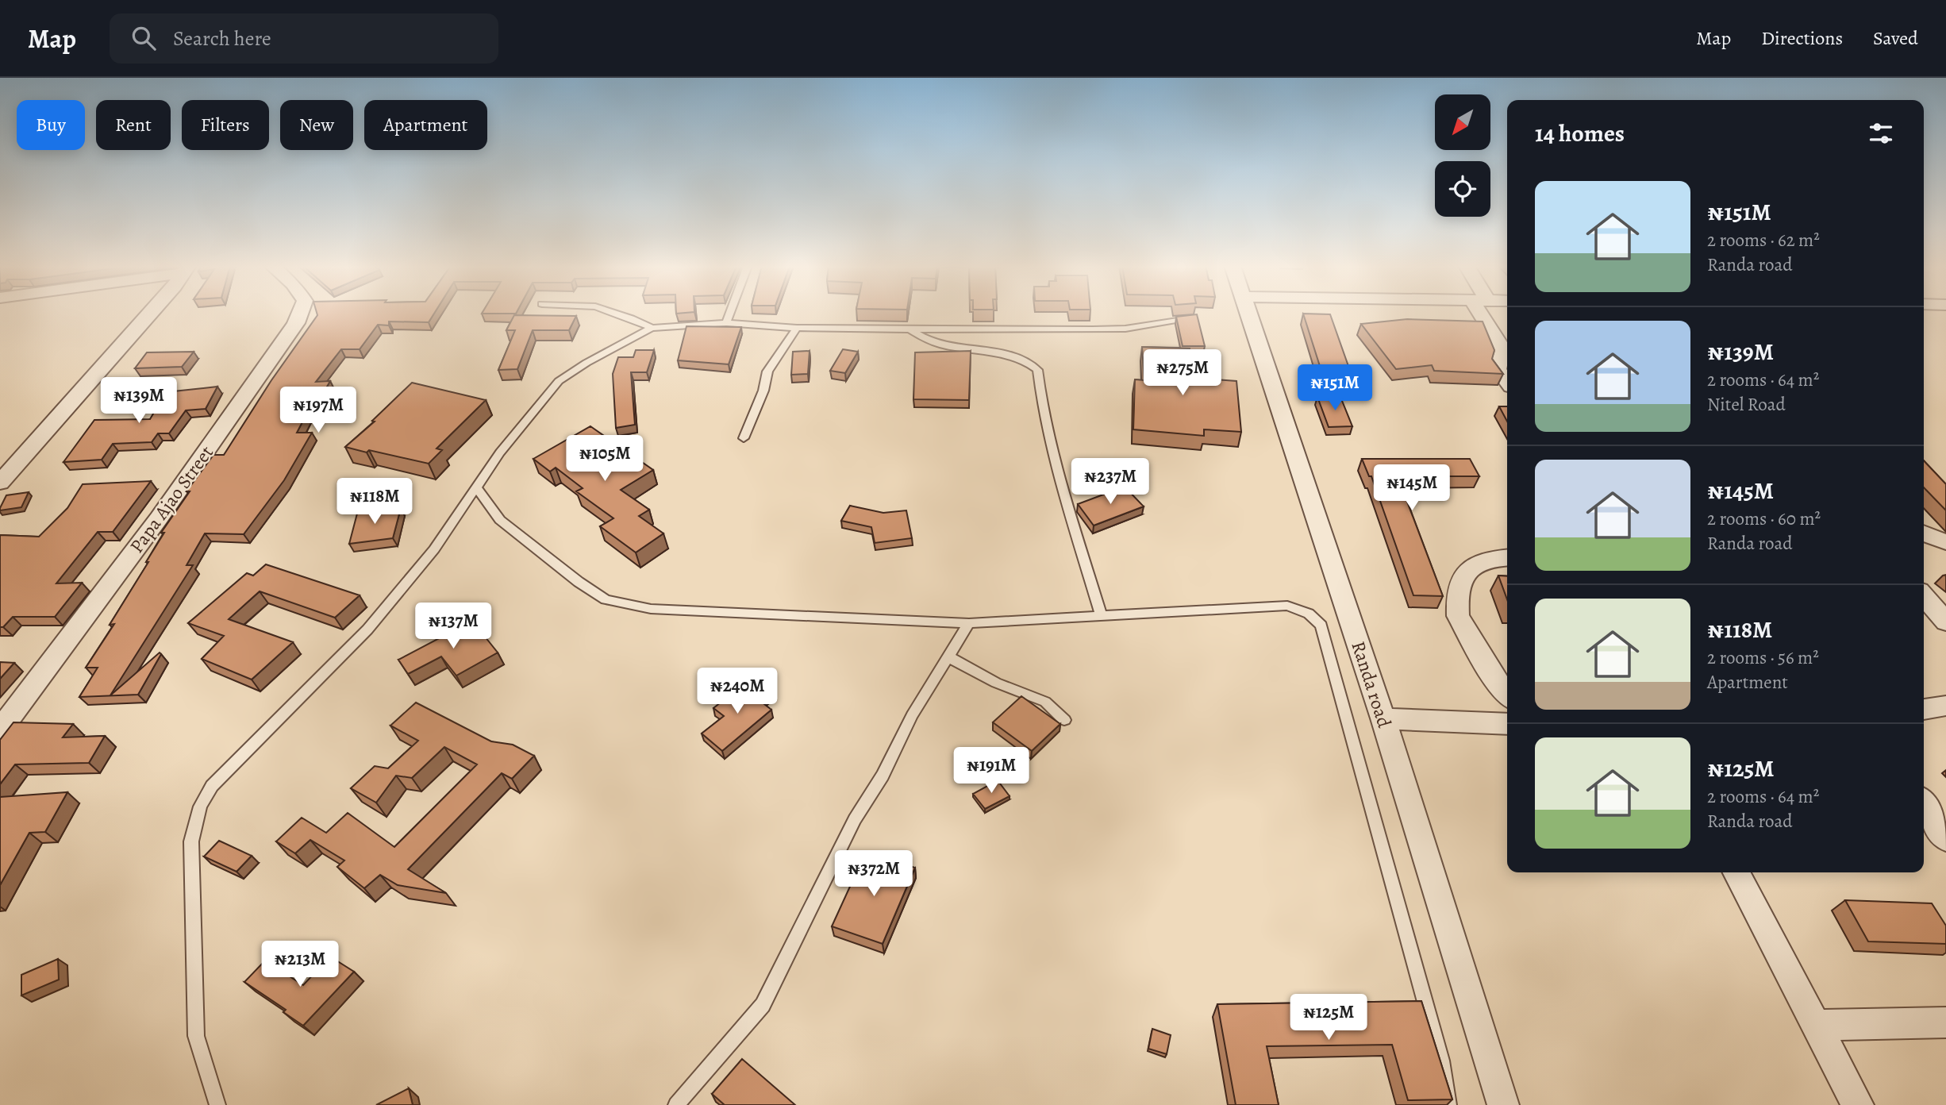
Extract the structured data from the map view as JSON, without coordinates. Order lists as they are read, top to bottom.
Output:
{
  "streets": {
    "street": ["Papa Ajao Street", "Randa road"]
  },
  "north": "bottom left",
  "page": {
    "header": "Map",
    "search": "Search here",
    "nav": ["Map", "Directions", "Saved"],
    "chip": [
      "Buy",
      "Rent",
      "Filters",
      "New",
      "Apartment"
    ],
    "heading": "14 homes",
    "list": [
      {
        "name": "₦151M",
        "note": "2 rooms · 62 m² · Randa road"
      },
      {
        "name": "₦139M",
        "note": "2 rooms · 64 m² · Nitel Road"
      },
      {
        "name": "₦145M",
        "note": "2 rooms · 60 m² · Randa road"
      },
      {
        "name": "₦118M",
        "note": "2 rooms · 56 m² · Apartment"
      },
      {
        "name": "₦125M",
        "note": "2 rooms · 64 m² · Randa road"
      }
    ],
    "price": [
      "₦275M",
      "₦151M",
      "₦139M",
      "₦197M",
      "₦105M",
      "₦237M",
      "₦145M",
      "₦118M",
      "₦137M",
      "₦240M",
      "₦191M",
      "₦372M",
      "₦213M",
      "₦125M"
    ]
  }
}
